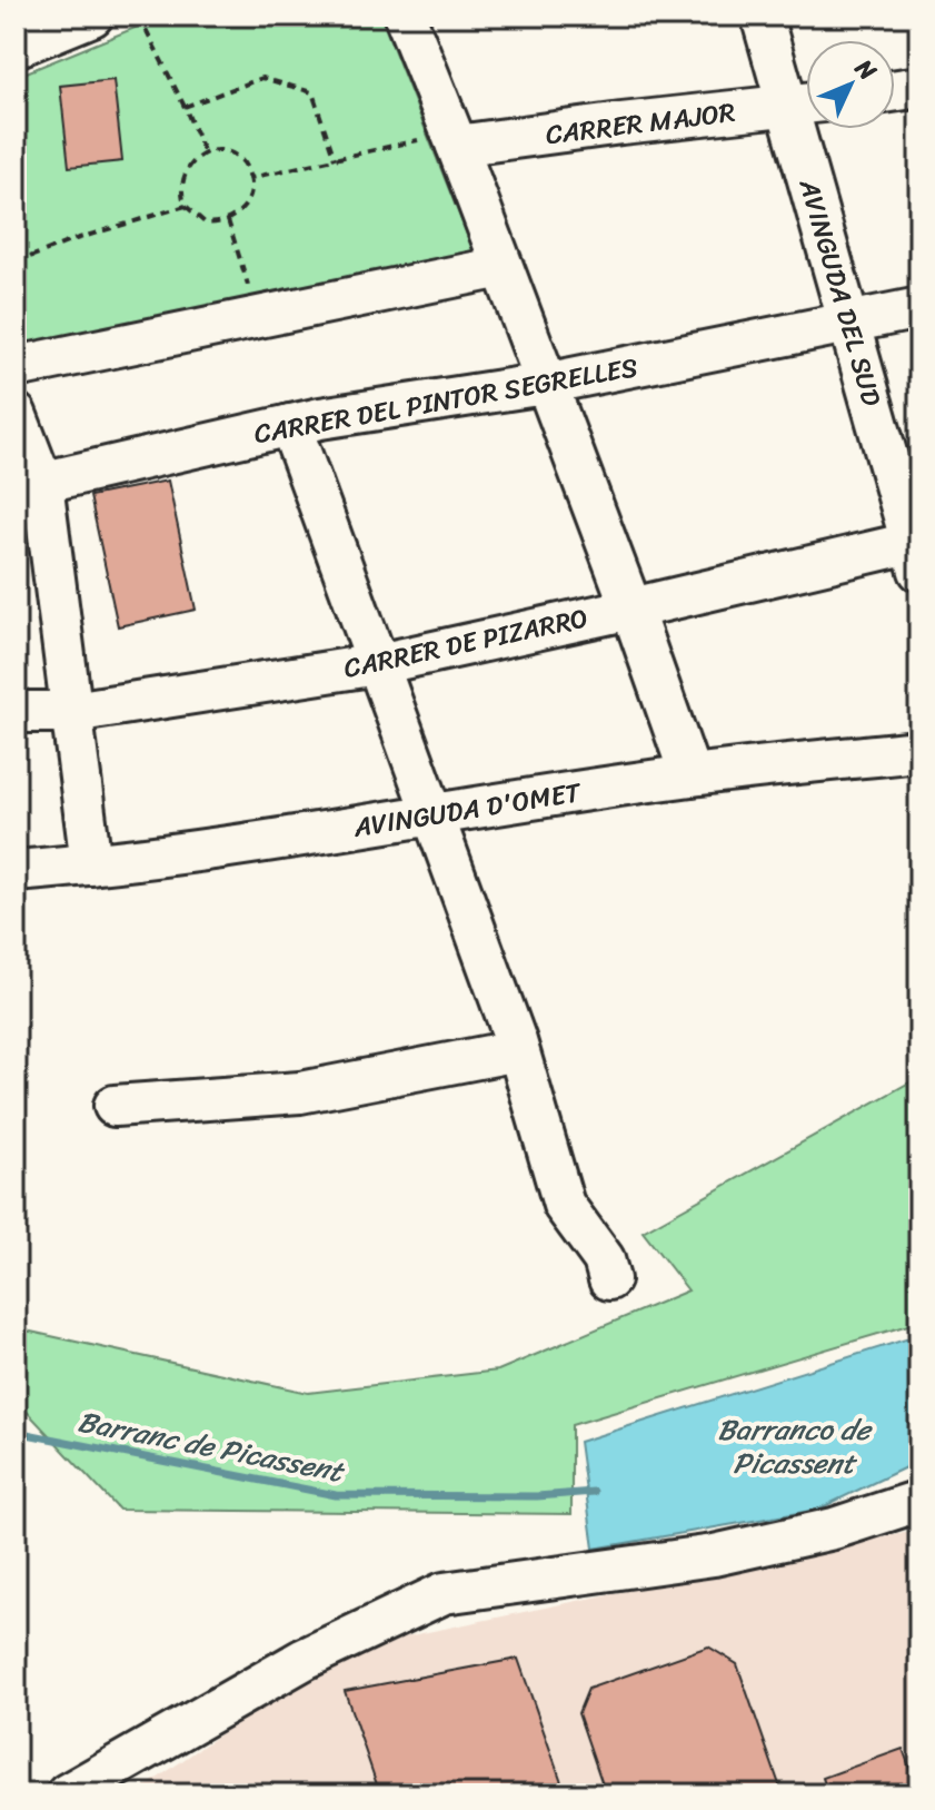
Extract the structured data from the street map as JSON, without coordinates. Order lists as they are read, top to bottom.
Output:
{
  "streets": {
    "street": [
      "CARRER MAJOR",
      "AVINGUDA DEL SUD",
      "CARRER DEL PINTOR SEGRELLES",
      "CARRER DE PIZARRO",
      "AVINGUDA D'OMET"
    ]
  },
  "crossings": [
    ["CARRER MAJOR", "AVINGUDA DEL SUD"],
    ["AVINGUDA DEL SUD", "CARRER DEL PINTOR SEGRELLES"],
    ["AVINGUDA DEL SUD", "CARRER DE PIZARRO"]
  ],
  "water": ["Barranco de Picassent", "Barranc de Picassent"],
  "north": "top right"
}
